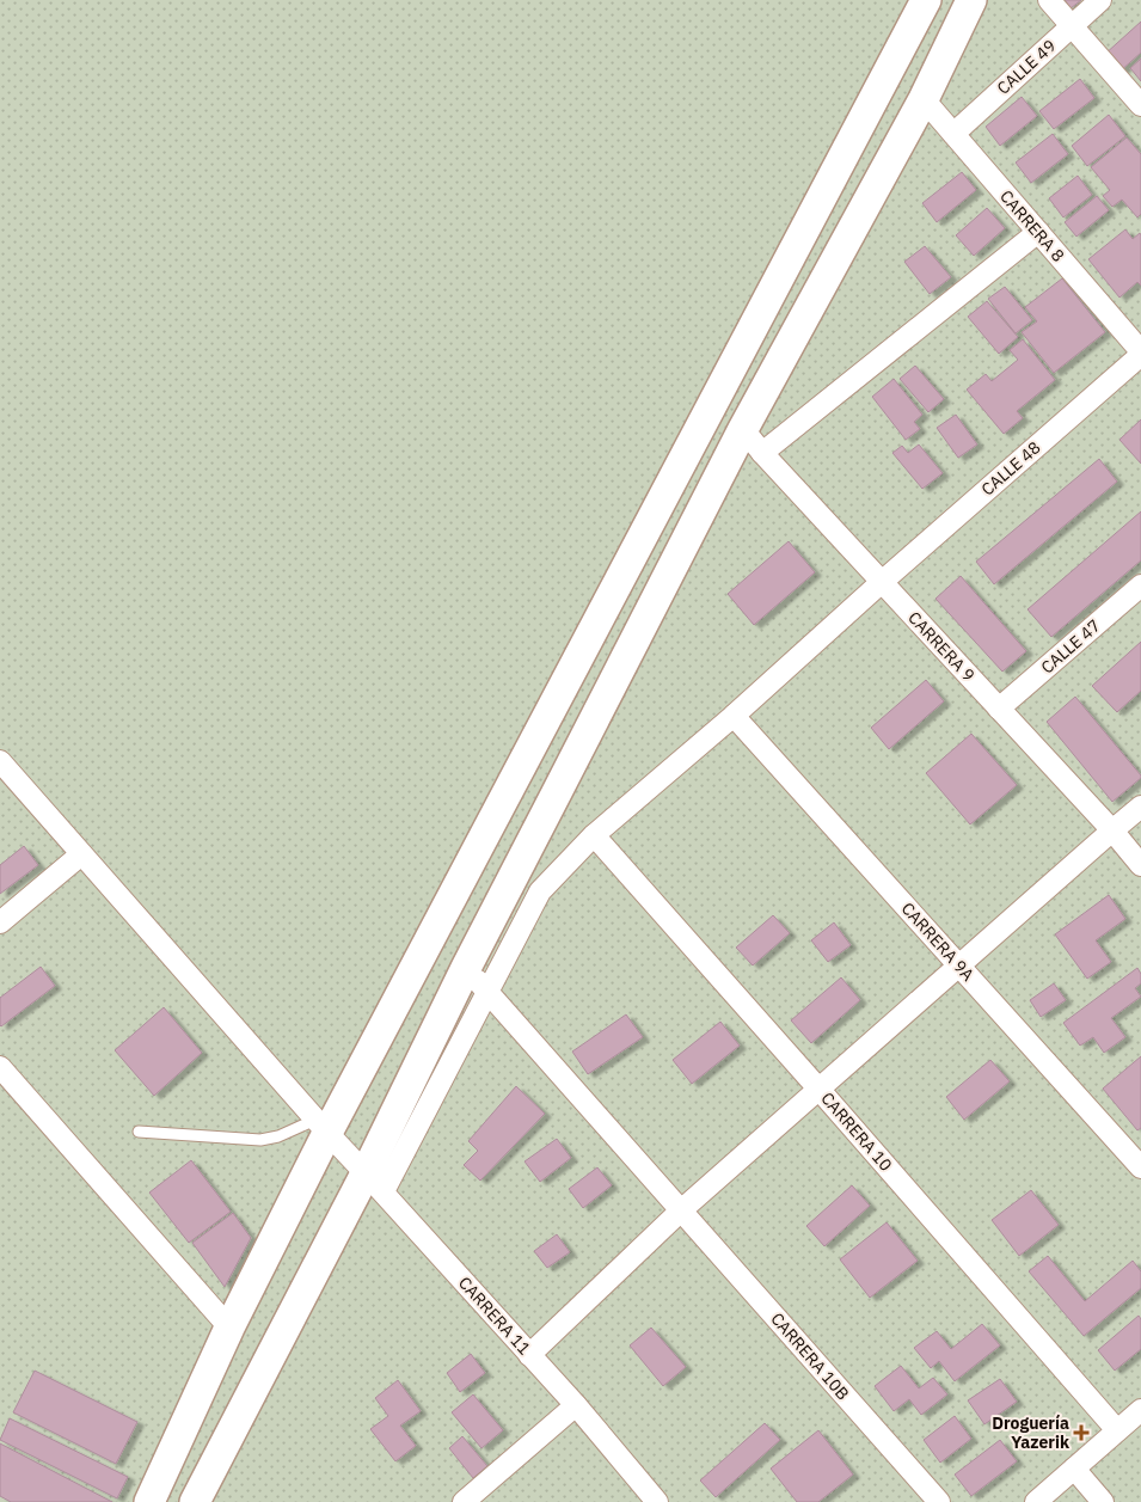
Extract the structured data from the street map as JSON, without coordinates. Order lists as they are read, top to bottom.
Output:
{
  "streets": {
    "street": [
      "CALLE 49",
      "CARRERA 8",
      "CALLE 48",
      "CARRERA 9",
      "CALLE 47",
      "CARRERA 9A",
      "CARRERA 10",
      "CARRERA 11",
      "CARRERA 10B"
    ]
  },
  "crossings": [
    ["CALLE 49", "CARRERA 8"],
    ["CARRERA 8", "CALLE 48"],
    ["CALLE 48", "CARRERA 9"],
    ["CALLE 48", "CARRERA 9A"],
    ["CALLE 48", "CARRERA 10"],
    ["CALLE 48", "CARRERA 11"],
    ["CALLE 48", "CARRERA 10B"],
    ["CARRERA 9", "CALLE 47"]
  ],
  "places": {
    "health": ["Droguería Yazerik"]
  }
}
